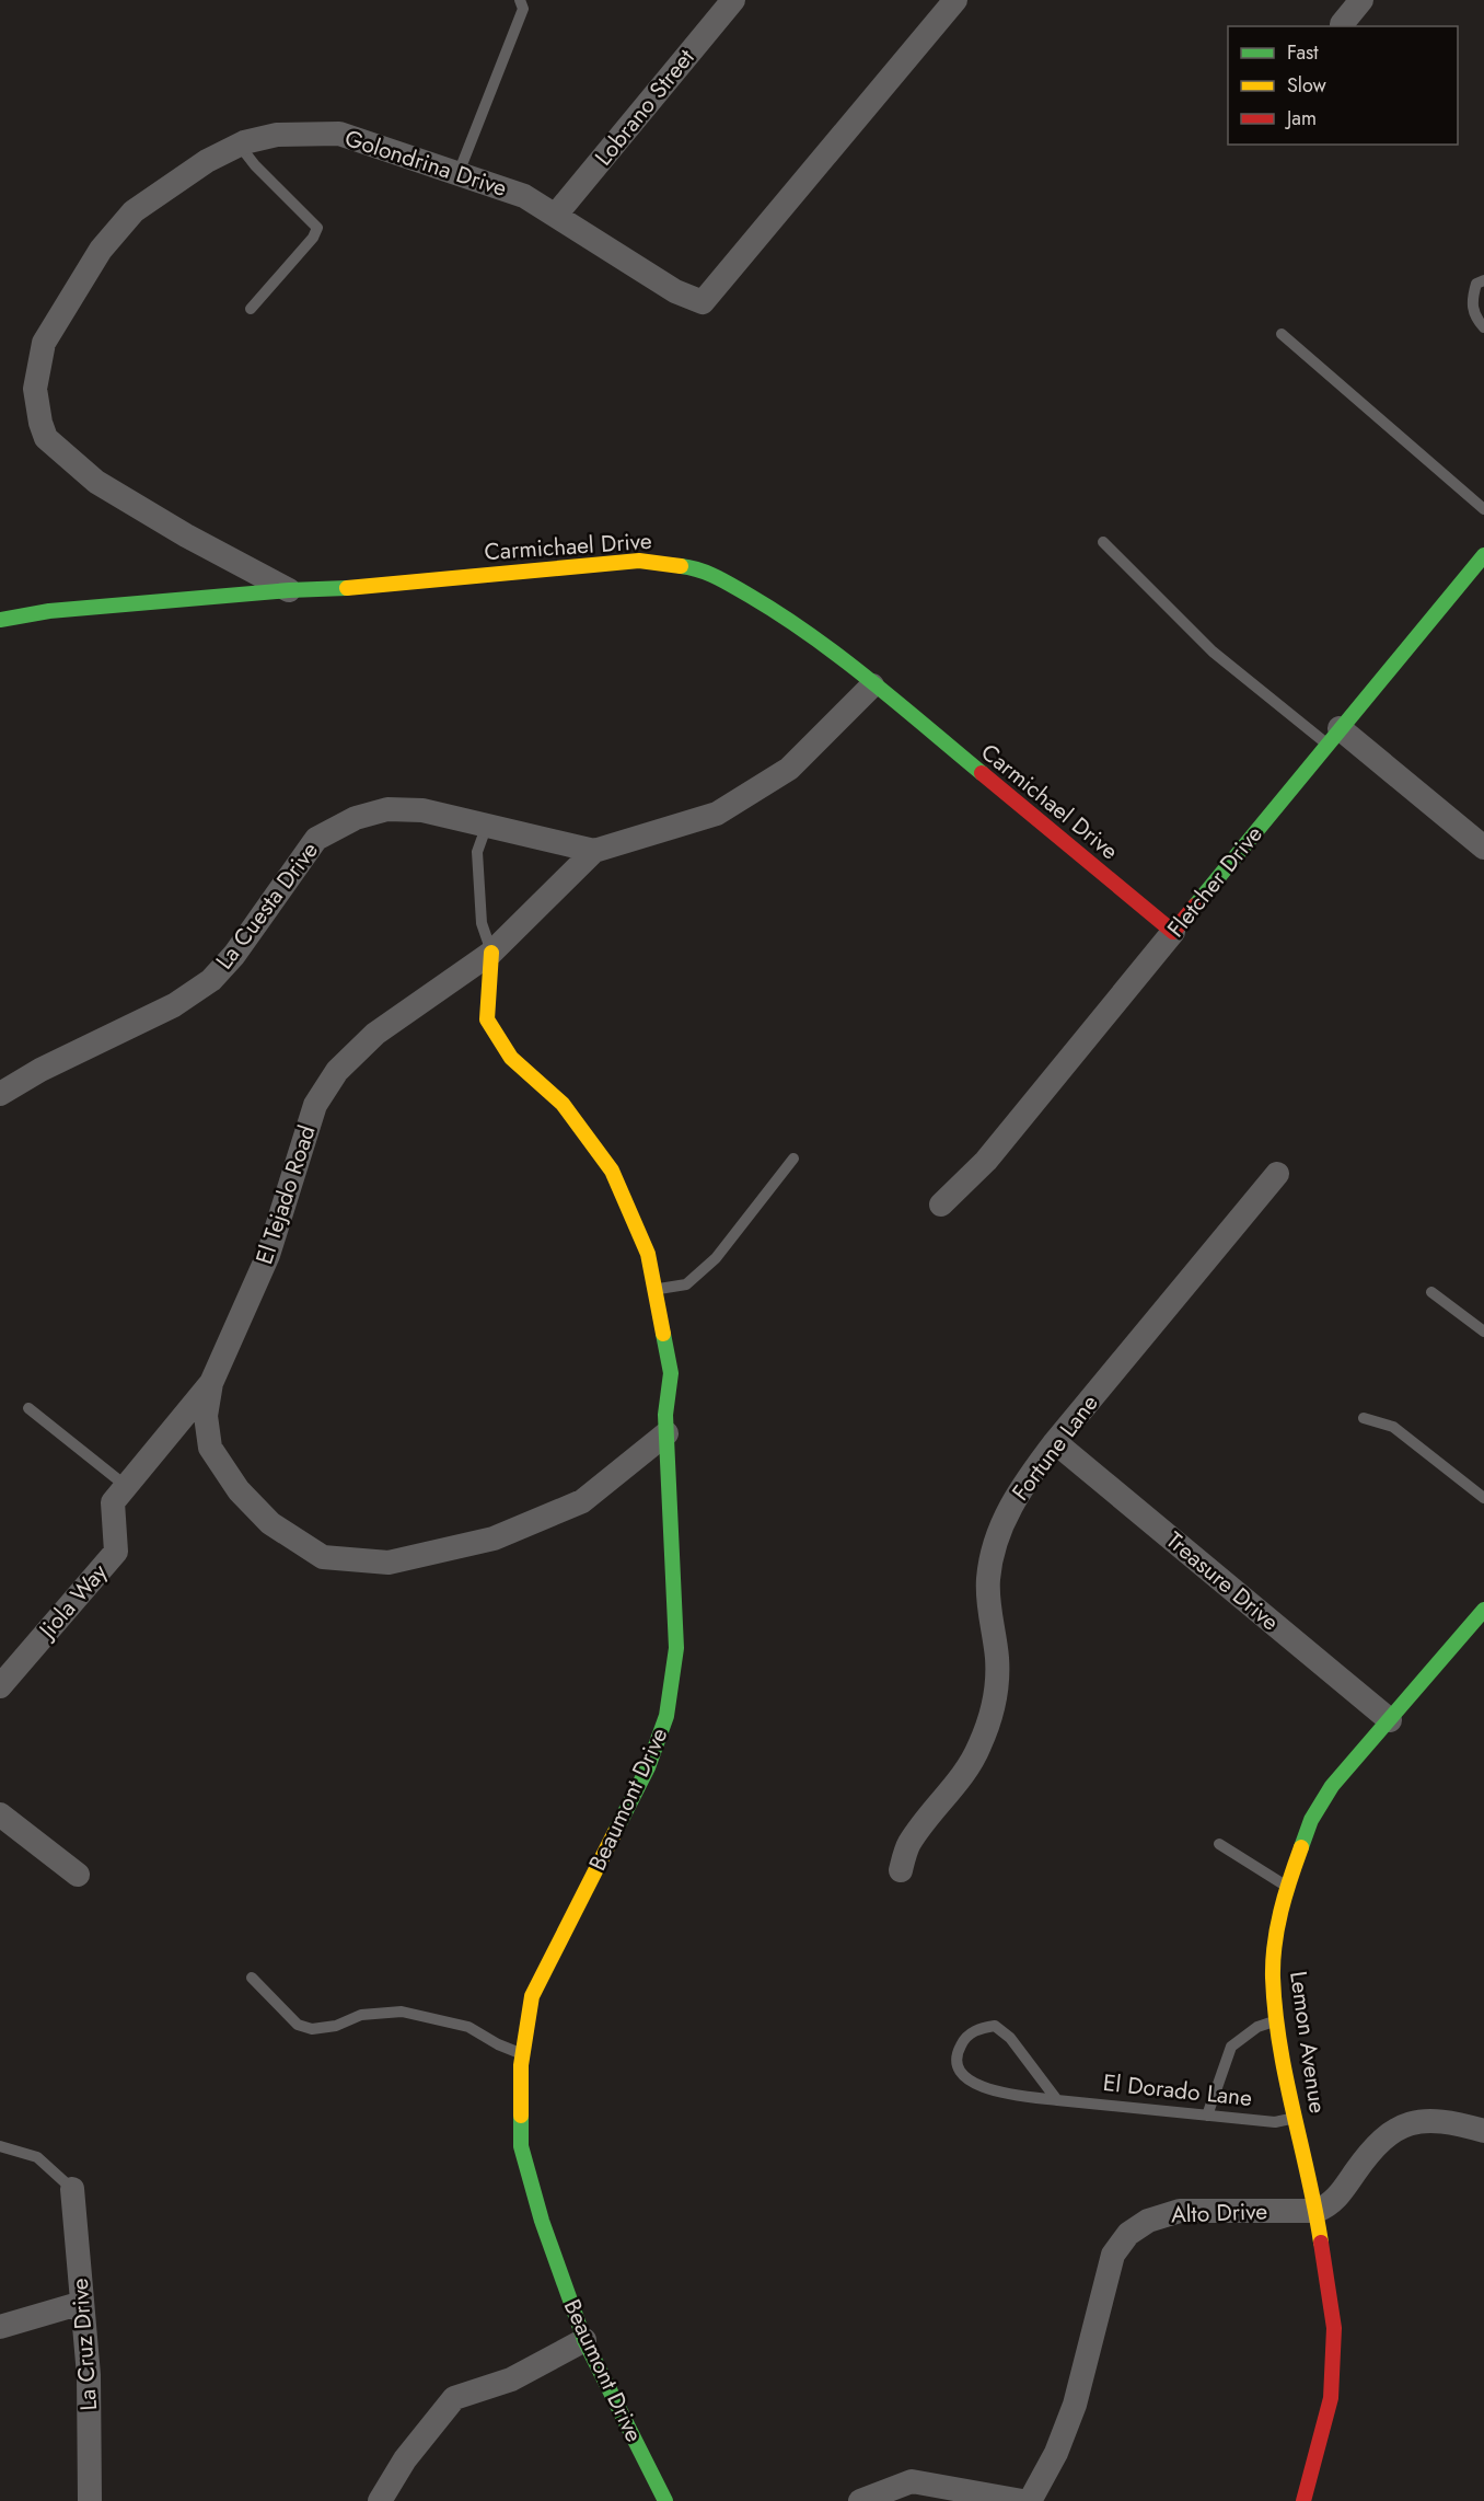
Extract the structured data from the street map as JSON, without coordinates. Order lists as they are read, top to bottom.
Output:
{
  "streets": {
    "street": [
      "Lobrano Street",
      "Golondrina Drive",
      "Carmichael Drive",
      "Fletcher Drive",
      "La Cuesta Drive",
      "El Tejado Road",
      "Fortune Lane",
      "Treasure Drive",
      "Jiola Way",
      "Beaumont Drive",
      "Lemon Avenue",
      "Alto Drive",
      "La Cruz Drive"
    ],
    "lane": ["El Dorado Lane"]
  },
  "crossings": [
    ["Lobrano Street", "Golondrina Drive"],
    ["Golondrina Drive", "Carmichael Drive"],
    ["Carmichael Drive", "Fletcher Drive"],
    ["Carmichael Drive", "El Tejado Road"],
    ["La Cuesta Drive", "El Tejado Road"],
    ["El Tejado Road", "Jiola Way"],
    ["El Tejado Road", "Beaumont Drive"],
    ["Fortune Lane", "Treasure Drive"],
    ["Treasure Drive", "Lemon Avenue"],
    ["Lemon Avenue", "El Dorado Lane"],
    ["Lemon Avenue", "Alto Drive"]
  ],
  "legend": ["Fast", "Slow", "Jam"]
}
